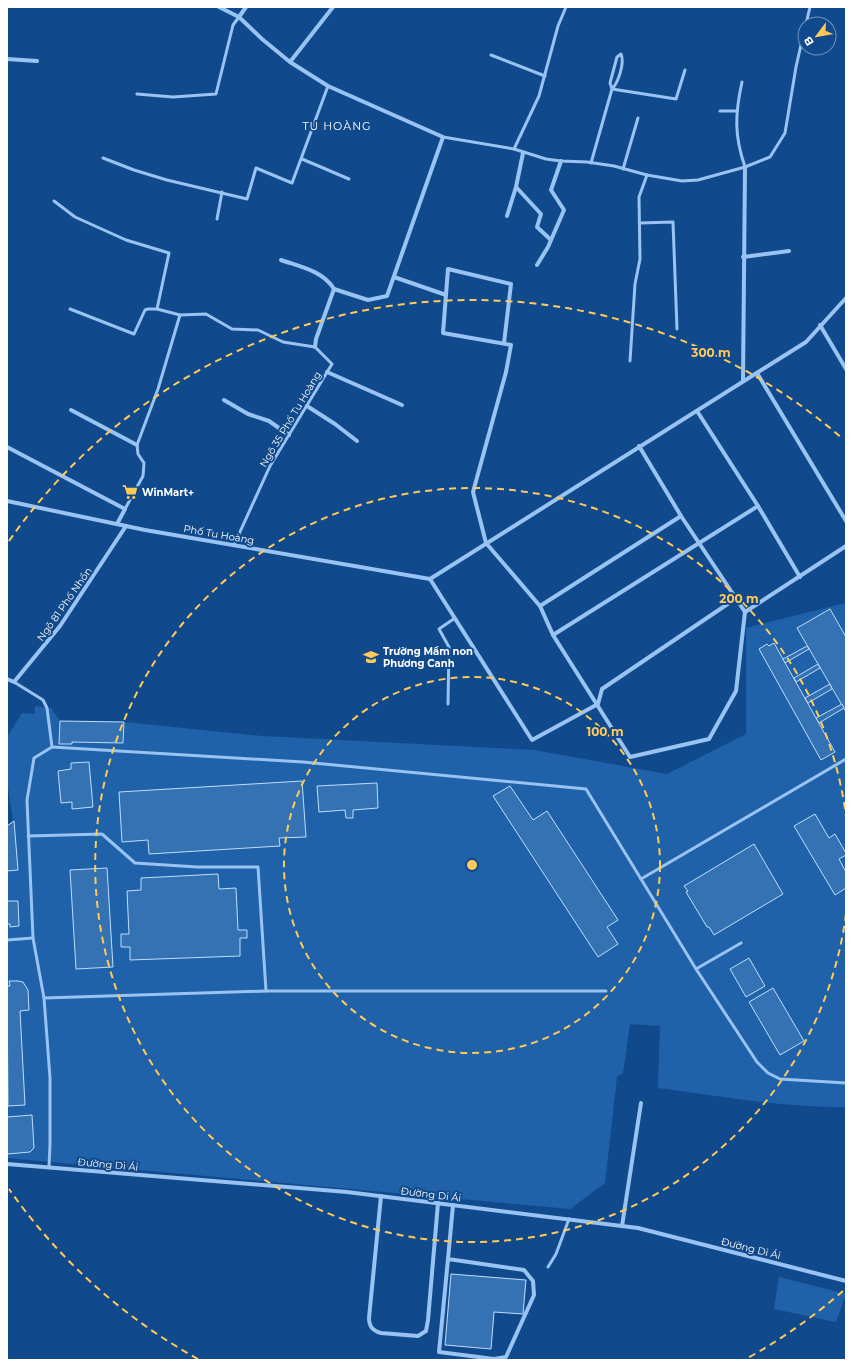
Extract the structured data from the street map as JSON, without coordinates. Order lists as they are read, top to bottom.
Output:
{
  "streets": {
    "street": ["Phố Tu Hoàng", "Ngõ 81 Phố Nhổn", "Đường Di Ái"],
    "lane": ["Ngõ 35 Phố Tu Hoàng"]
  },
  "crossings": [
    ["Ngõ 35 Phố Tu Hoàng", "Phố Tu Hoàng"],
    ["Phố Tu Hoàng", "Ngõ 81 Phố Nhổn"]
  ],
  "districts": ["TU HOÀNG"],
  "places": {
    "supermarket": ["WinMart+"],
    "school or university": ["Trường Mầm non Phương Canh"]
  },
  "north": "bottom left",
  "rings": ["300 m", "200 m", "100 m"]
}
